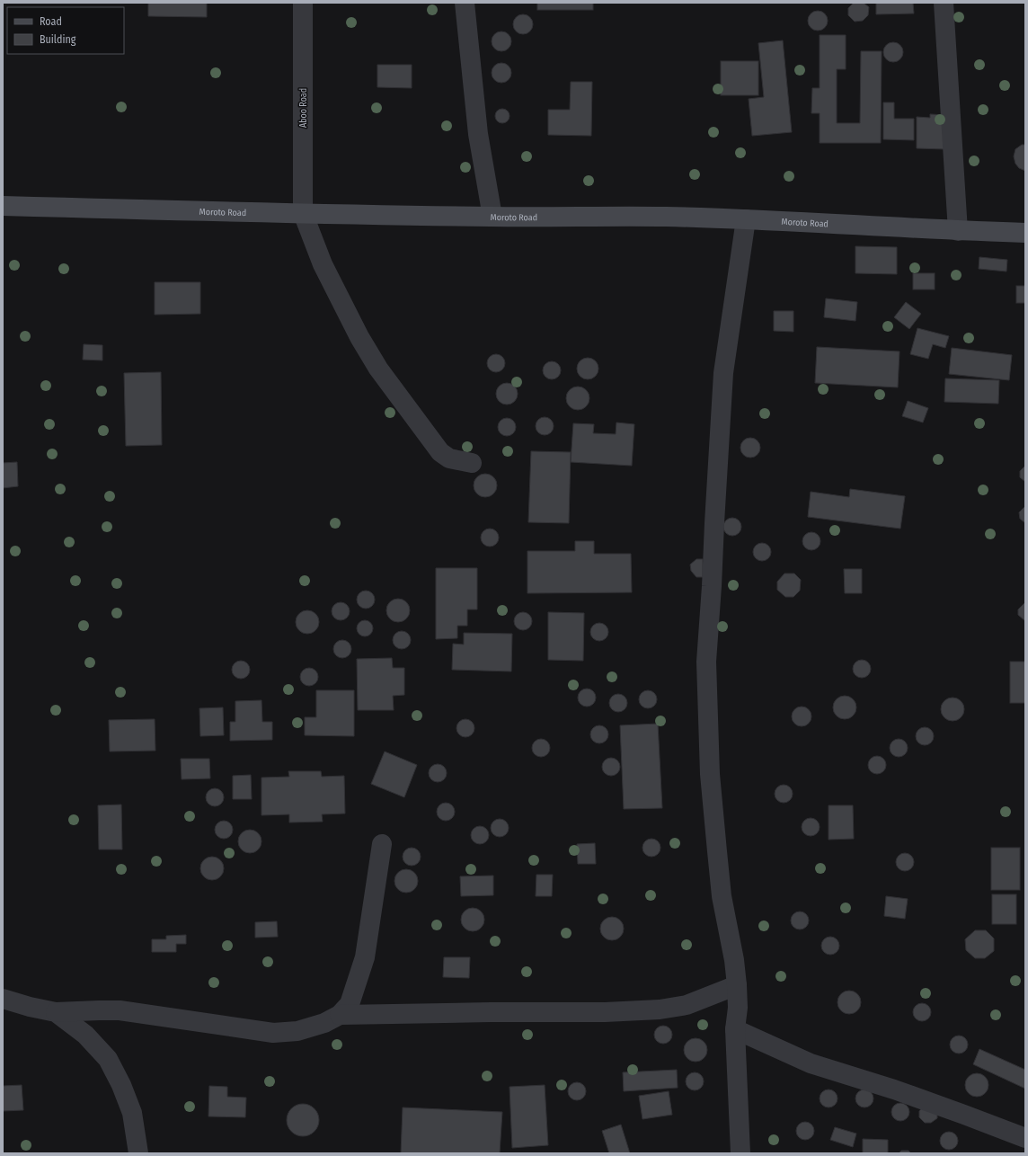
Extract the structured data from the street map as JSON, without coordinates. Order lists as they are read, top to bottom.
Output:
{
  "streets": {
    "main road": ["Moroto Road"],
    "street": ["Aboo Road"]
  },
  "crossings": [
    ["Aboo Road", "Moroto Road"]
  ],
  "legend": ["Road", "Building"]
}
